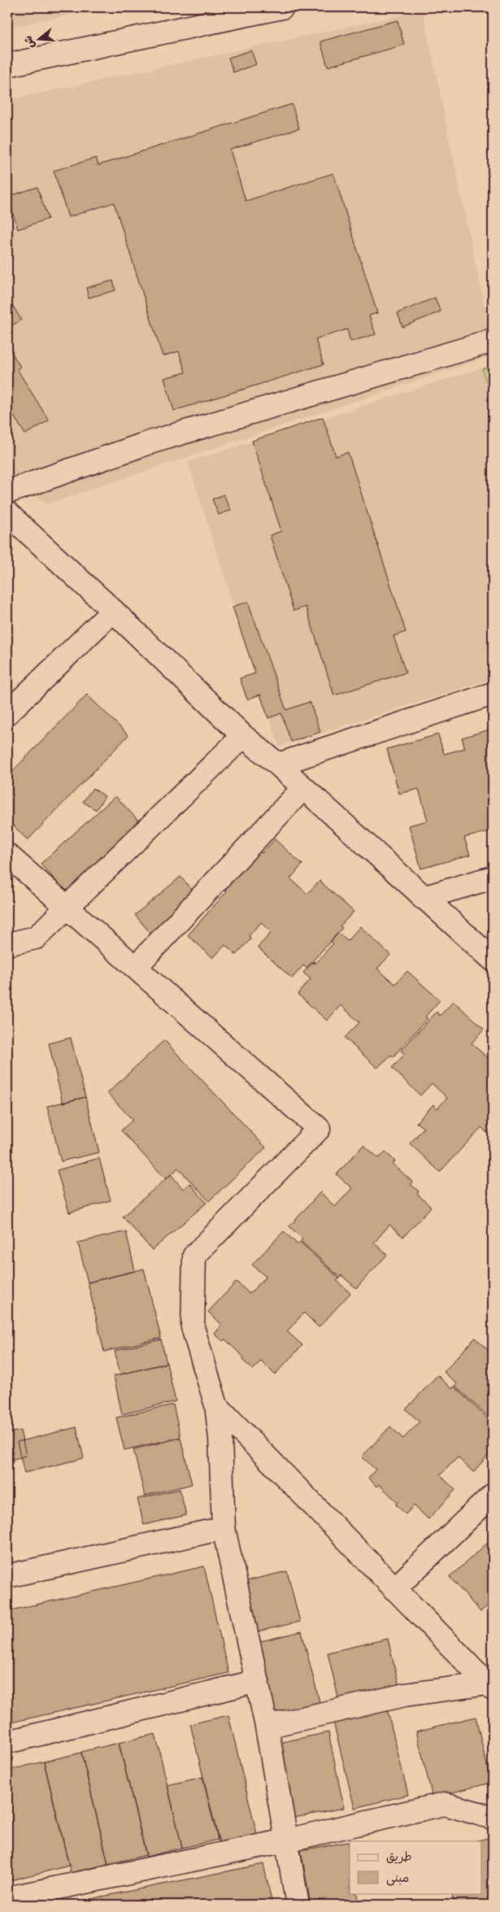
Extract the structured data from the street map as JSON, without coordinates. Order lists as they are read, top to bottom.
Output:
{
  "legend": ["طريق", "مبنى"],
  "north": "left"
}
